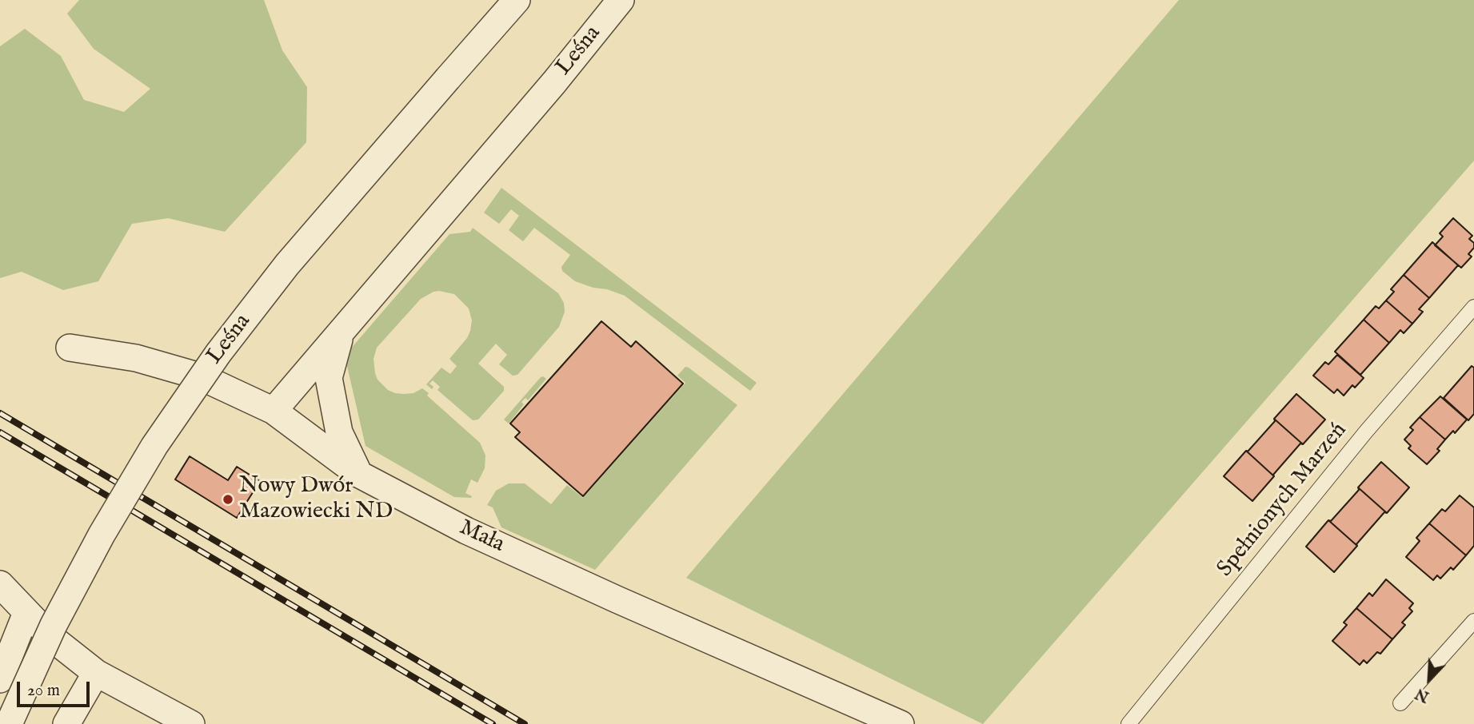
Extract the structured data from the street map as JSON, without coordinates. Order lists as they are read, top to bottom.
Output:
{
  "streets": {
    "street": ["Leśna", "Mała"],
    "lane": ["Spełnionych Marzeń"]
  },
  "crossings": [
    ["Leśna", "Mała"]
  ],
  "places": ["Nowy Dwór Mazowiecki ND"],
  "scale_bar": "20 m",
  "north": "bottom left"
}
